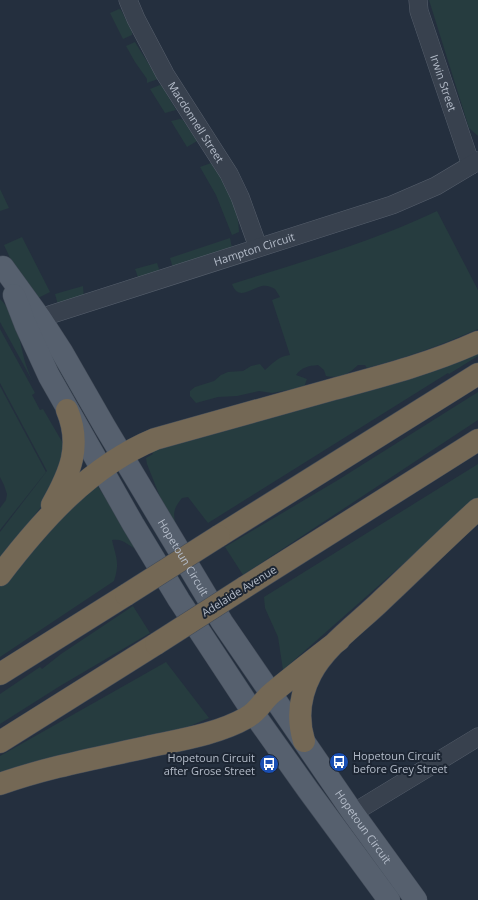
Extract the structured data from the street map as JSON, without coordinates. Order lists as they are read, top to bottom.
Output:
{
  "streets": {
    "highway": ["Adelaide Avenue"],
    "main road": ["Hopetoun Circuit"],
    "street": ["Irwin Street", "Macdonnell Street", "Hampton Circuit"]
  },
  "crossings": [
    ["Irwin Street", "Hampton Circuit"],
    ["Macdonnell Street", "Hampton Circuit"],
    ["Hampton Circuit", "Hopetoun Circuit"]
  ],
  "places": {
    "bus stop": ["Hopetoun Circuit before Grey Street", "Hopetoun Circuit after Grose Street"]
  }
}
